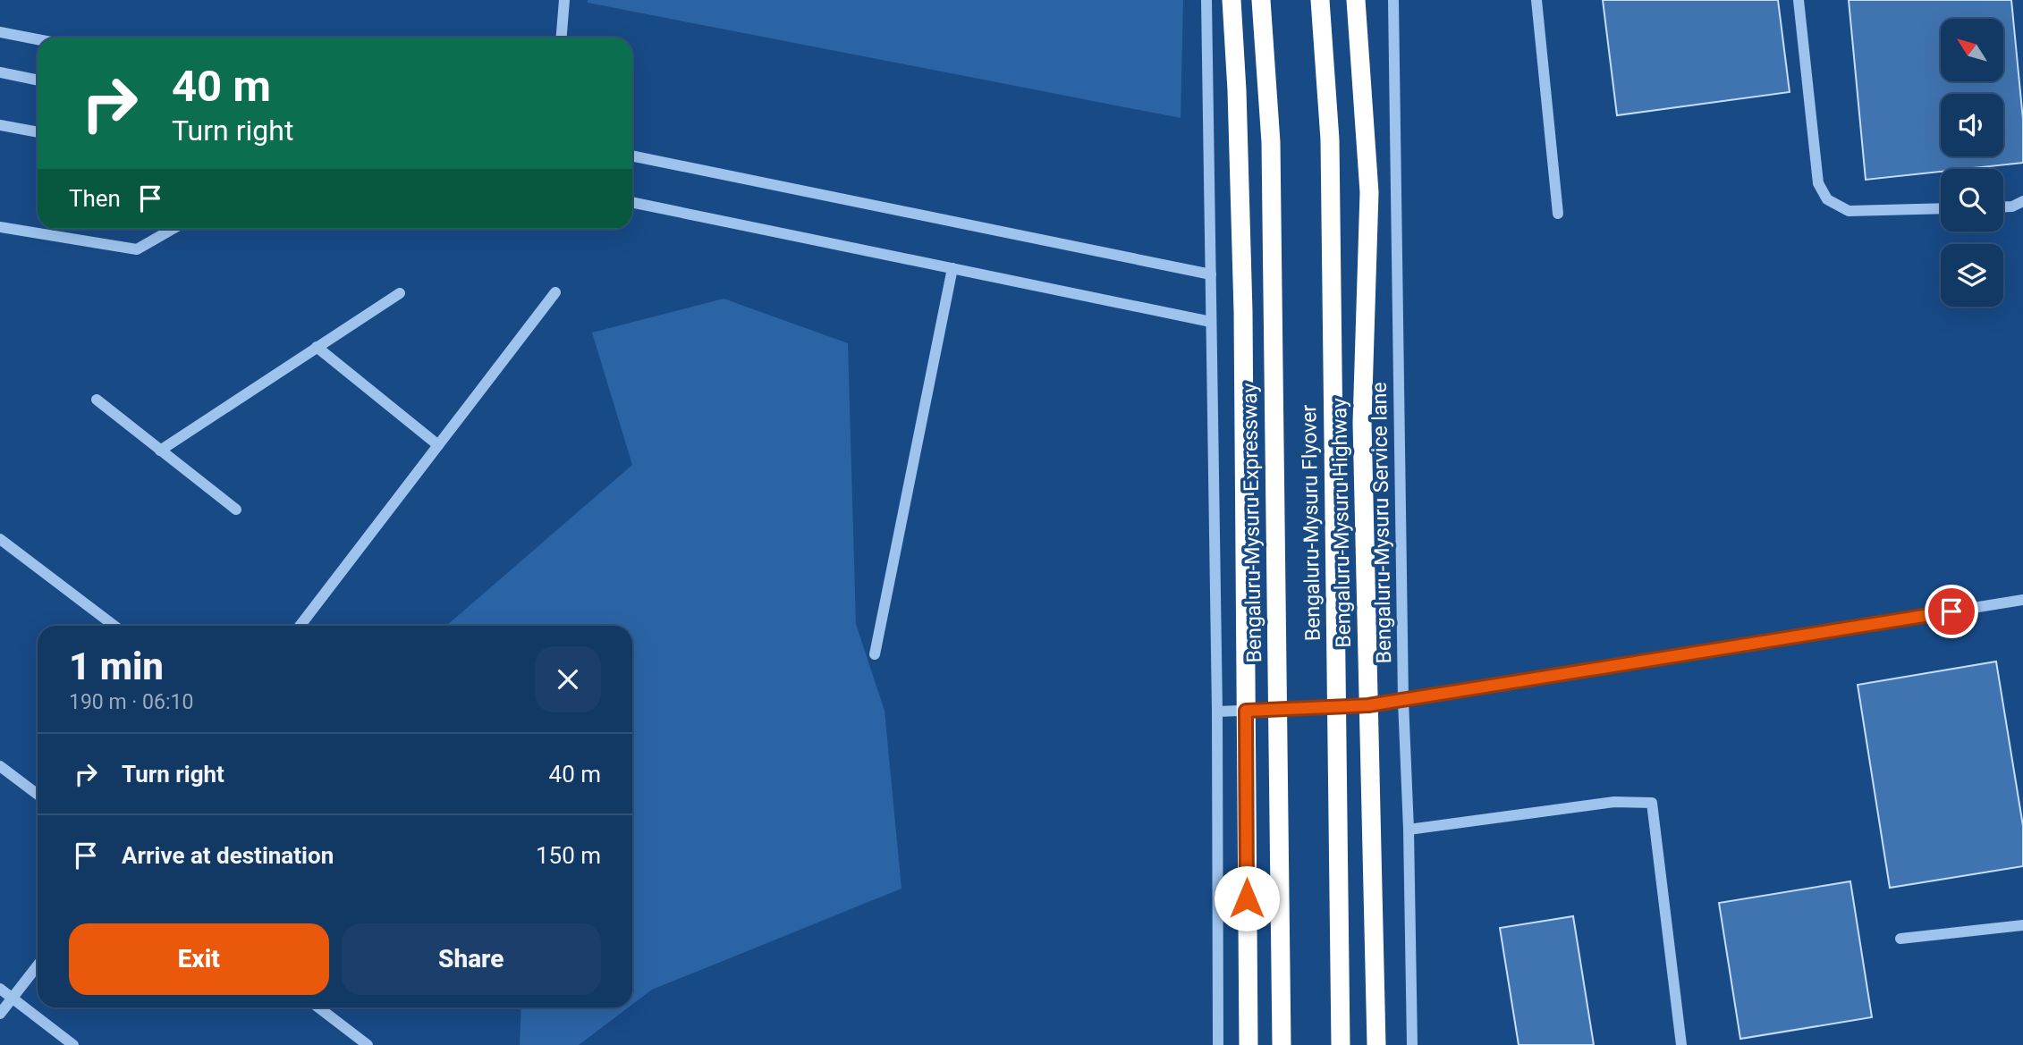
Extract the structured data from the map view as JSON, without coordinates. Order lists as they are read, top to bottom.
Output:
{
  "streets": {
    "highway": ["Bengaluru-Mysuru Expressway", "Bengaluru-Mysuru Flyover", "Bengaluru-Mysuru Highway"],
    "street": ["Bengaluru-Mysuru Service lane"]
  },
  "north": "top left",
  "page": {
    "turn": ["40 m", "Turn right"],
    "then": "Then",
    "heading": ["1 min", "190 m · 06:10"],
    "list": [
      {
        "name": "Turn right",
        "value": "40 m"
      },
      {
        "name": "Arrive at destination",
        "value": "150 m"
      }
    ],
    "buttons": ["Exit", "Share"]
  }
}
